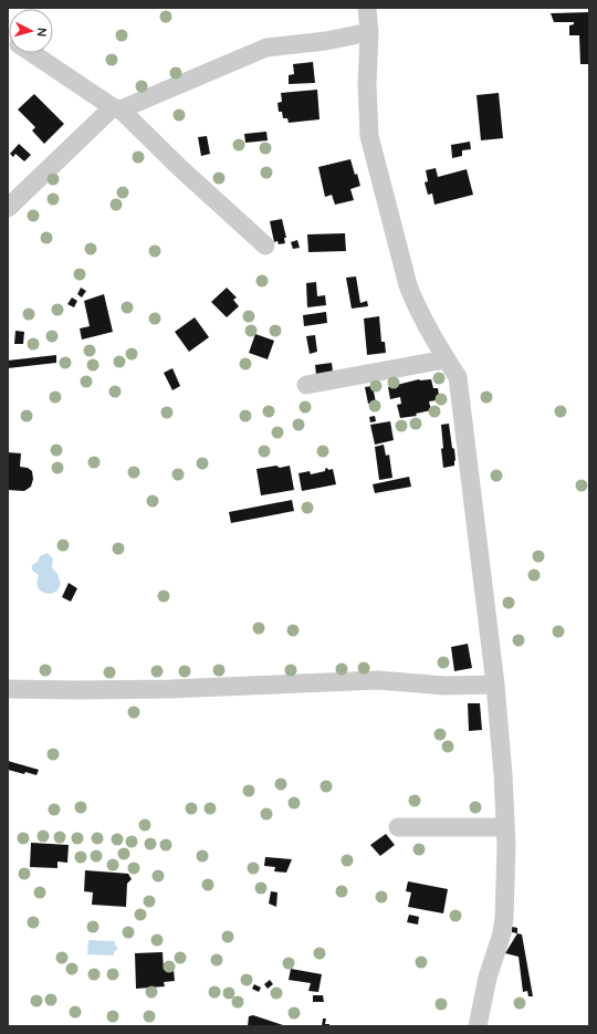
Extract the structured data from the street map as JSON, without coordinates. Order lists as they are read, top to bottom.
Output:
{
  "north": "right"
}
